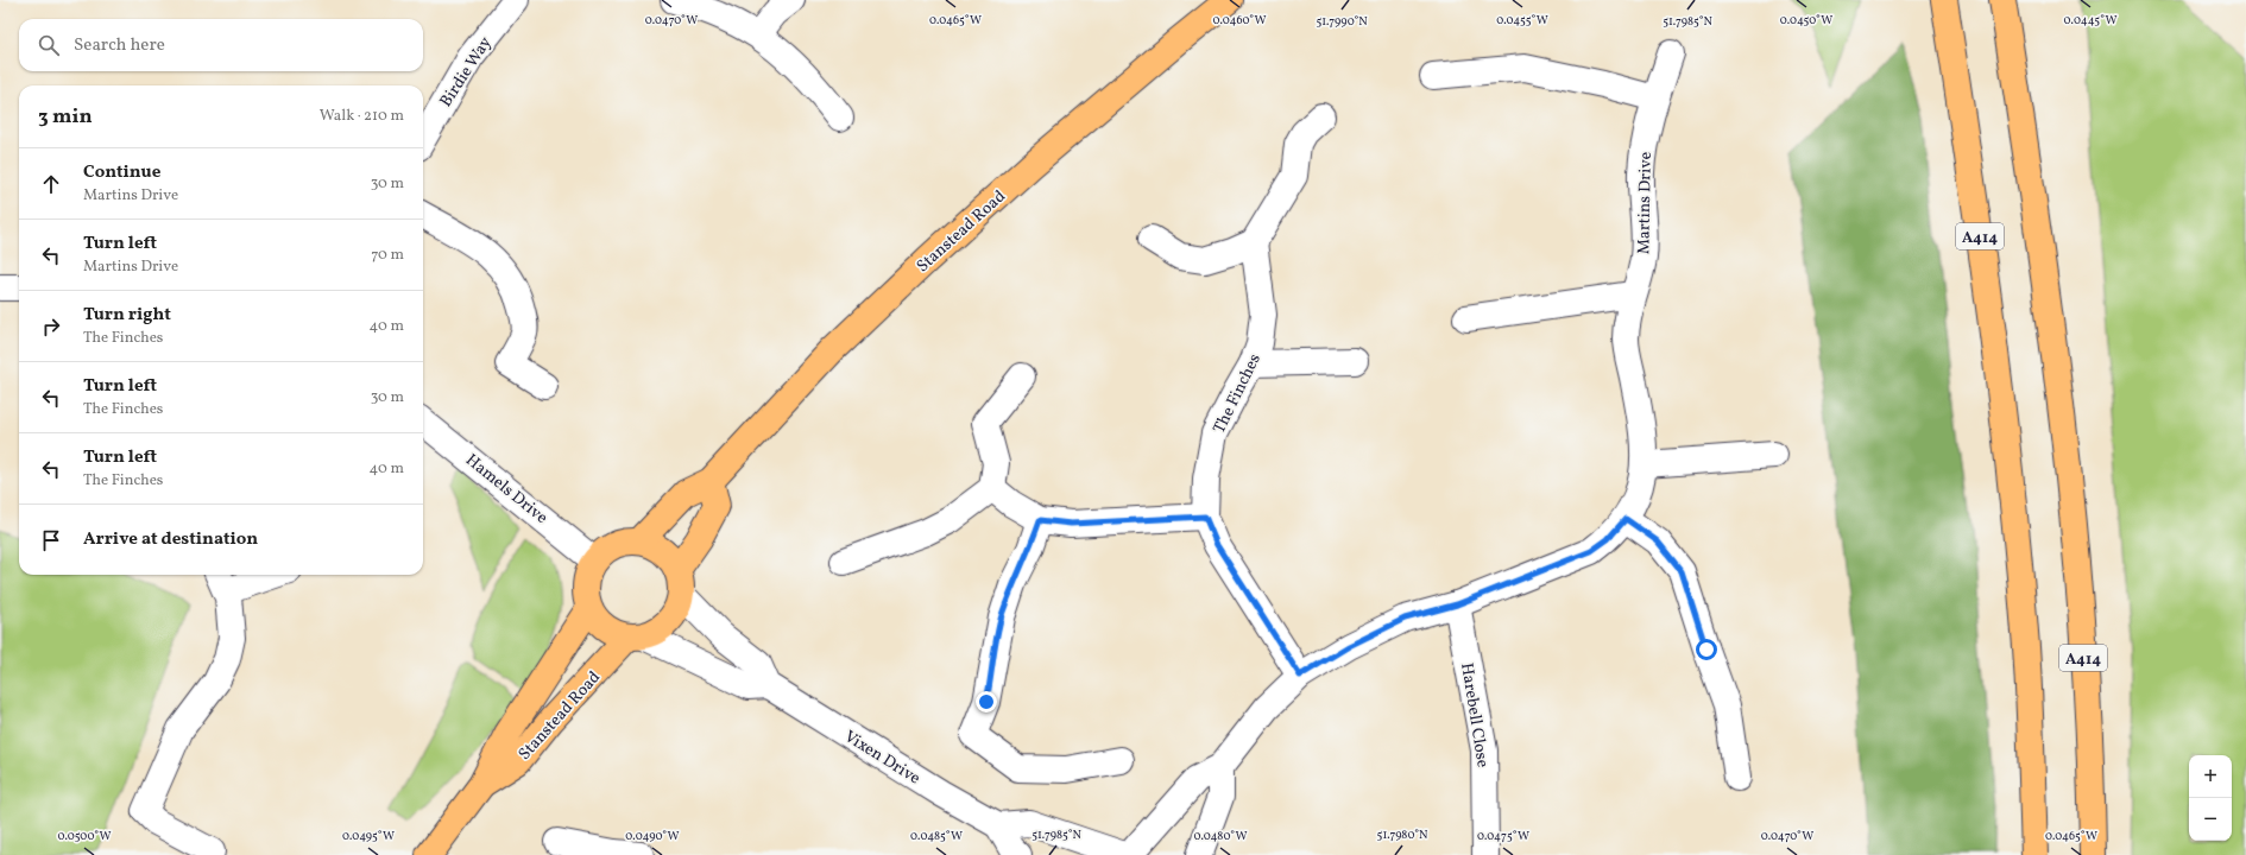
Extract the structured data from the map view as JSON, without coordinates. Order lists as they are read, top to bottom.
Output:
{
  "streets": {
    "main road": ["Stanstead Road", "A414"],
    "street": [
      "Birdie Way",
      "Martins Drive",
      "The Finches",
      "Hamels Drive",
      "Harebell Close",
      "Vixen Drive"
    ]
  },
  "crossings": [
    ["Martins Drive", "The Finches"],
    ["Martins Drive", "Harebell Close"],
    ["Stanstead Road", "Hamels Drive"],
    ["Stanstead Road", "Vixen Drive"],
    ["Hamels Drive", "Vixen Drive"]
  ],
  "page": {
    "search": "Search here",
    "heading": ["3 min", "Walk · 210 m"],
    "list": [
      ["Continue", "Martins Drive", "30 m"],
      ["Turn left", "Martins Drive", "70 m"],
      ["Turn right", "The Finches", "40 m"],
      ["Turn left", "The Finches", "30 m"],
      ["Turn left", "The Finches", "40 m"],
      "Arrive at destination"
    ],
    "map_buttons": ["+", "−"]
  },
  "coordinates": [
    "0.0470°W",
    "0.0465°W",
    "0.0460°W",
    "0.0455°W",
    "0.0450°W",
    "0.0445°W",
    "51.7990°N",
    "51.7985°N",
    "51.7980°N",
    "0.0500°W",
    "0.0495°W",
    "0.0490°W",
    "0.0485°W",
    "0.0480°W",
    "0.0475°W"
  ]
}
